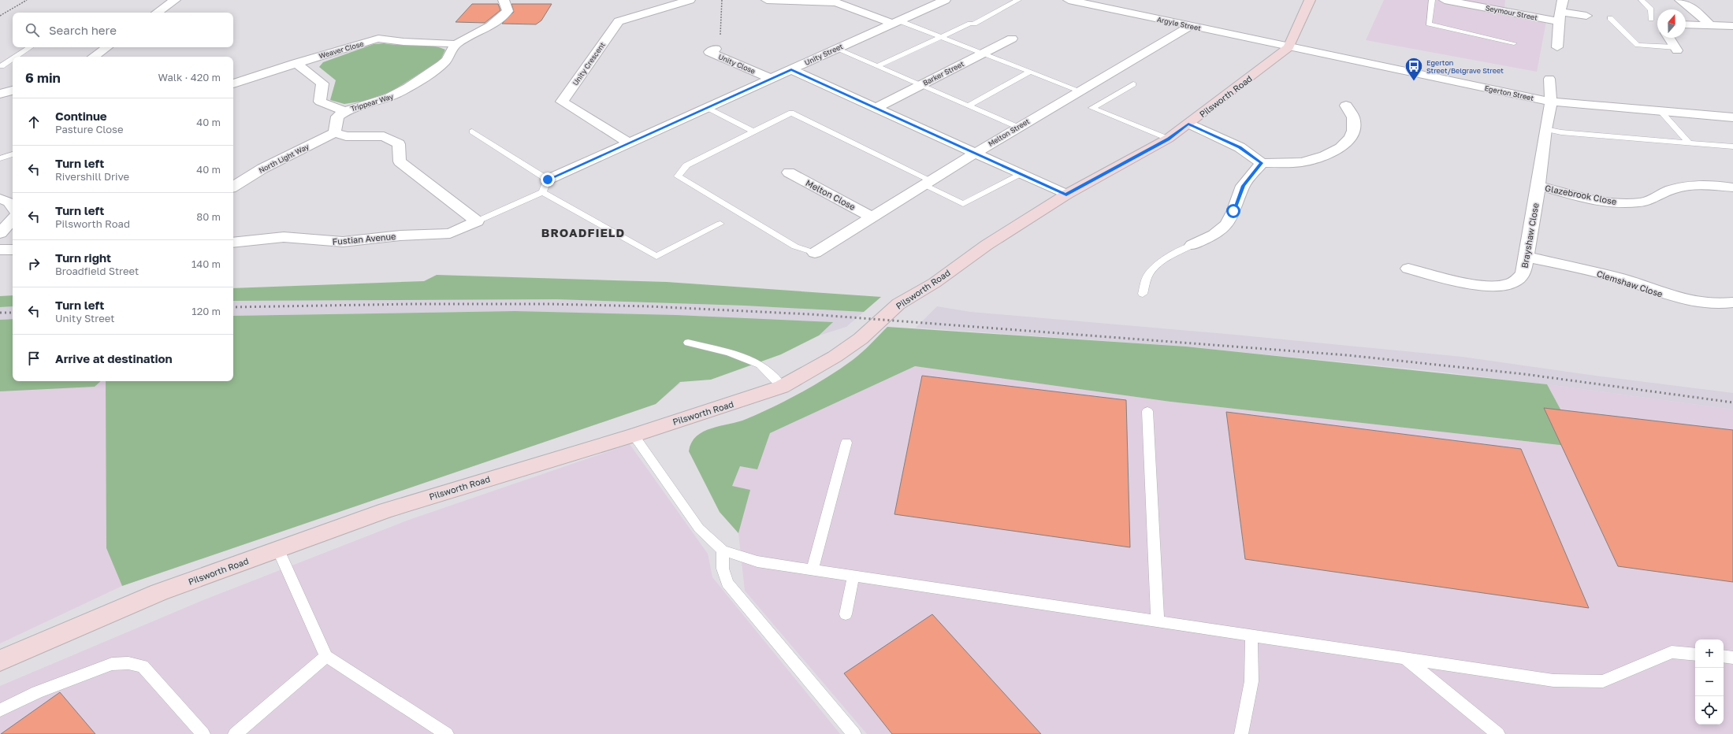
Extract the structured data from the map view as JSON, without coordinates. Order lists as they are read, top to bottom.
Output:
{
  "streets": {
    "street": [
      "Seymour Street",
      "Argyle Street",
      "Weaver Close",
      "Unity Street",
      "Unity Crescent",
      "Unity Close",
      "Barker Street",
      "Egerton Street",
      "Pilsworth Road",
      "Trippear Way",
      "Melton Street",
      "North Light Way",
      "Melton Close",
      "Glazebrook Close",
      "Brayshaw Close",
      "Fustian Avenue",
      "Clemshaw Close"
    ]
  },
  "crossings": [
    ["Argyle Street", "Egerton Street"],
    ["Argyle Street", "Pilsworth Road"],
    ["Argyle Street", "Melton Street"],
    ["Weaver Close", "Trippear Way"],
    ["Unity Street", "Unity Crescent"],
    ["Unity Street", "Unity Close"],
    ["Egerton Street", "Pilsworth Road"],
    ["Egerton Street", "Brayshaw Close"],
    ["Trippear Way", "North Light Way"],
    ["Melton Street", "Melton Close"],
    ["Glazebrook Close", "Brayshaw Close"],
    ["Brayshaw Close", "Clemshaw Close"]
  ],
  "districts": ["BROADFIELD"],
  "places": {
    "bus stop": ["Egerton Street/Belgrave Street"]
  },
  "north": "top",
  "page": {
    "search": "Search here",
    "heading": ["6 min", "Walk · 420 m"],
    "list": [
      ["Continue", "Pasture Close", "40 m"],
      ["Turn left", "Rivershill Drive", "40 m"],
      ["Turn left", "Pilsworth Road", "80 m"],
      ["Turn right", "Broadfield Street", "140 m"],
      ["Turn left", "Unity Street", "120 m"],
      "Arrive at destination"
    ],
    "map_buttons": ["+", "−"]
  }
}
